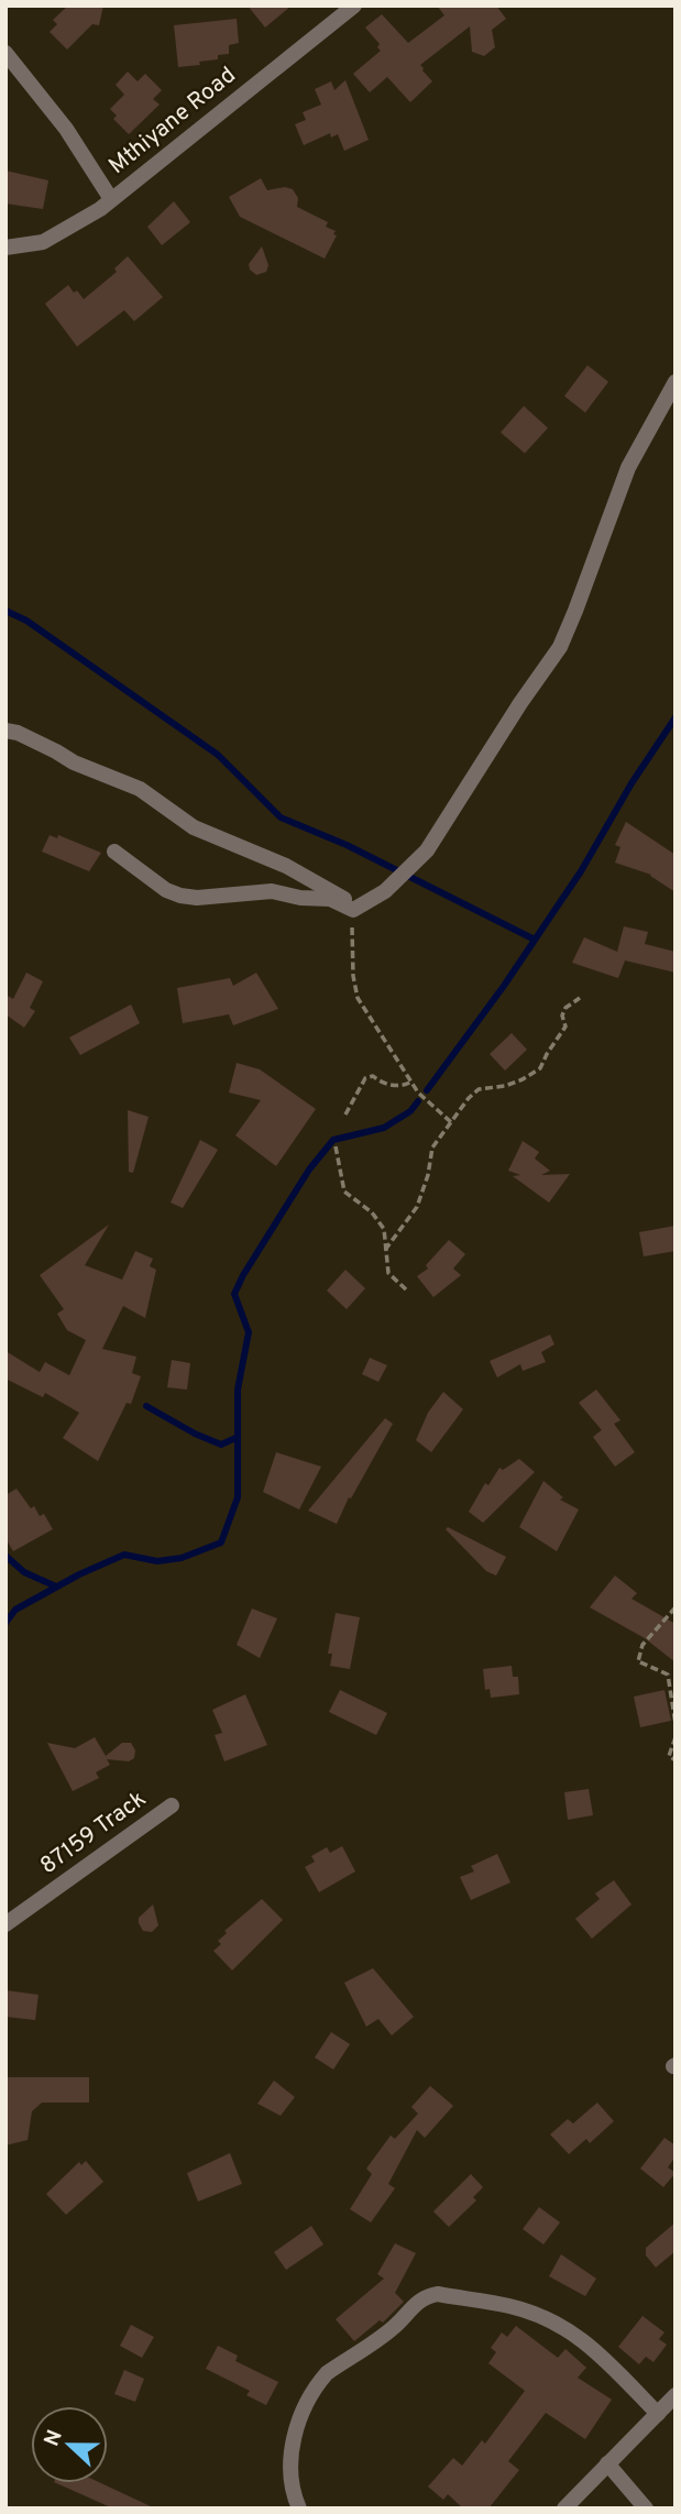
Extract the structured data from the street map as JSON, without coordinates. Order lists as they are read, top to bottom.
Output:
{
  "streets": {
    "street": ["Mthiyane Road", "87159 Track"]
  },
  "north": "left"
}
